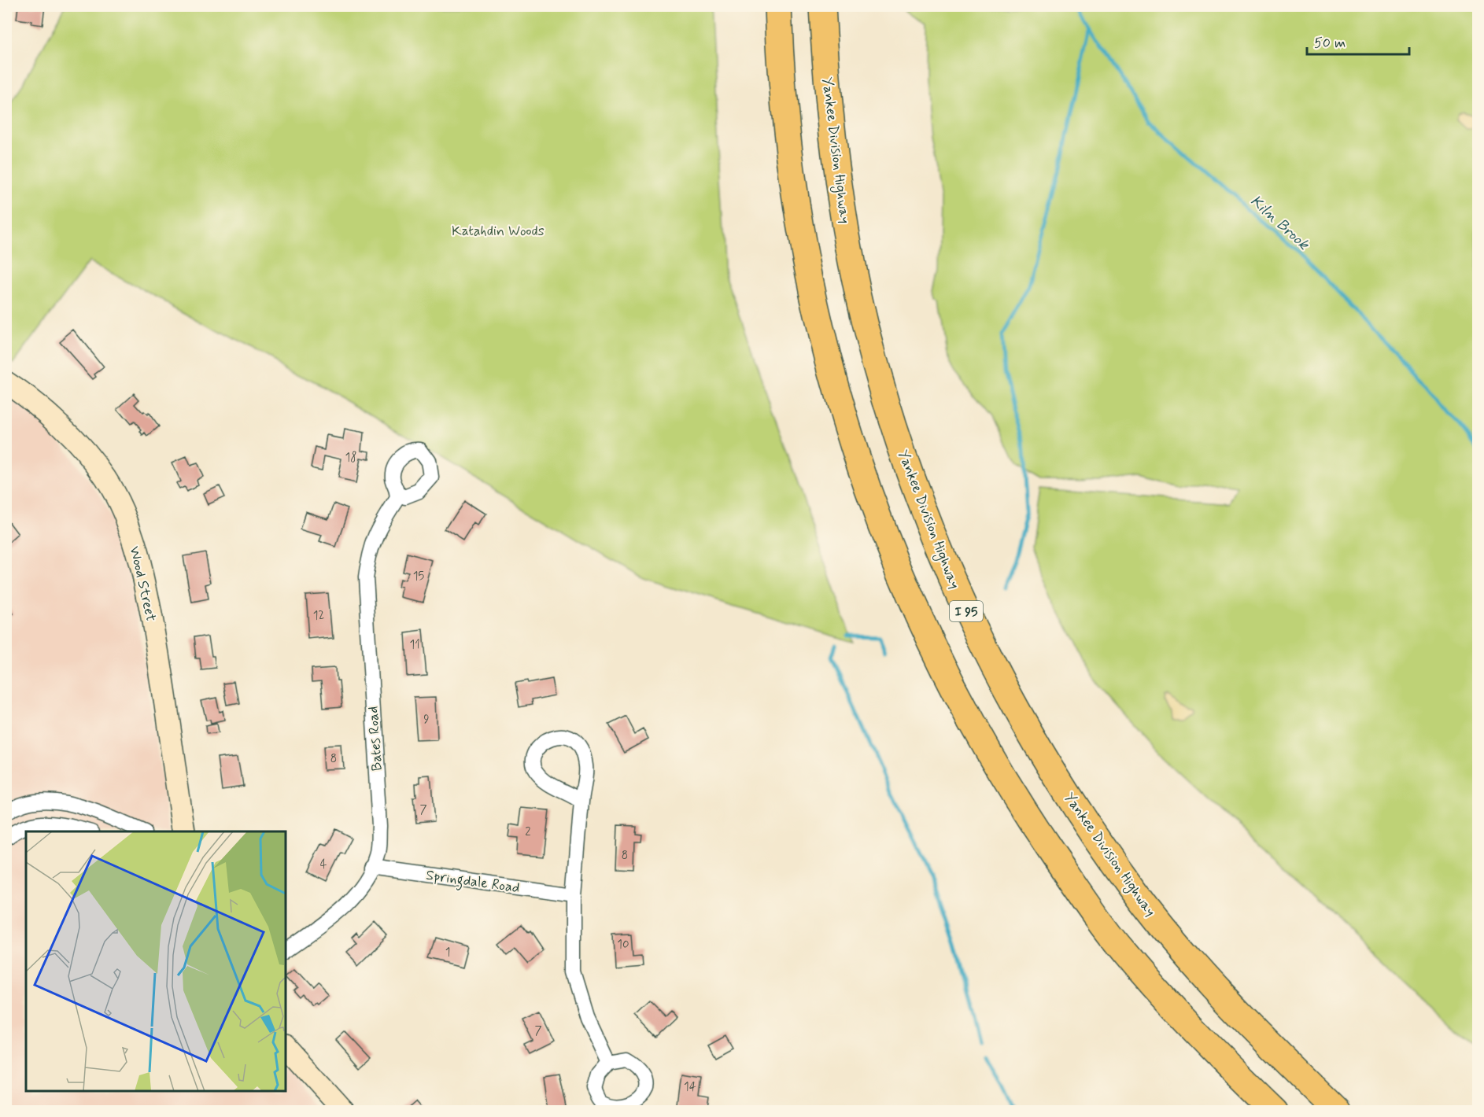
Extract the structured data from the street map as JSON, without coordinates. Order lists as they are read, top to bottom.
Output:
{
  "streets": {
    "highway": ["Yankee Division Highway", "I 95"],
    "street": ["Wood Street", "Bates Road", "Springdale Road"]
  },
  "crossings": [
    ["Bates Road", "Springdale Road"]
  ],
  "water": ["Kiln Brook"],
  "parks": ["Katahdin Woods"],
  "house_numbers": [
    "18",
    "15",
    "12",
    "11",
    "9",
    "8",
    "7",
    "2",
    "8",
    "4",
    "10",
    "1",
    "7",
    "14"
  ],
  "scale_bar": "50 m"
}
